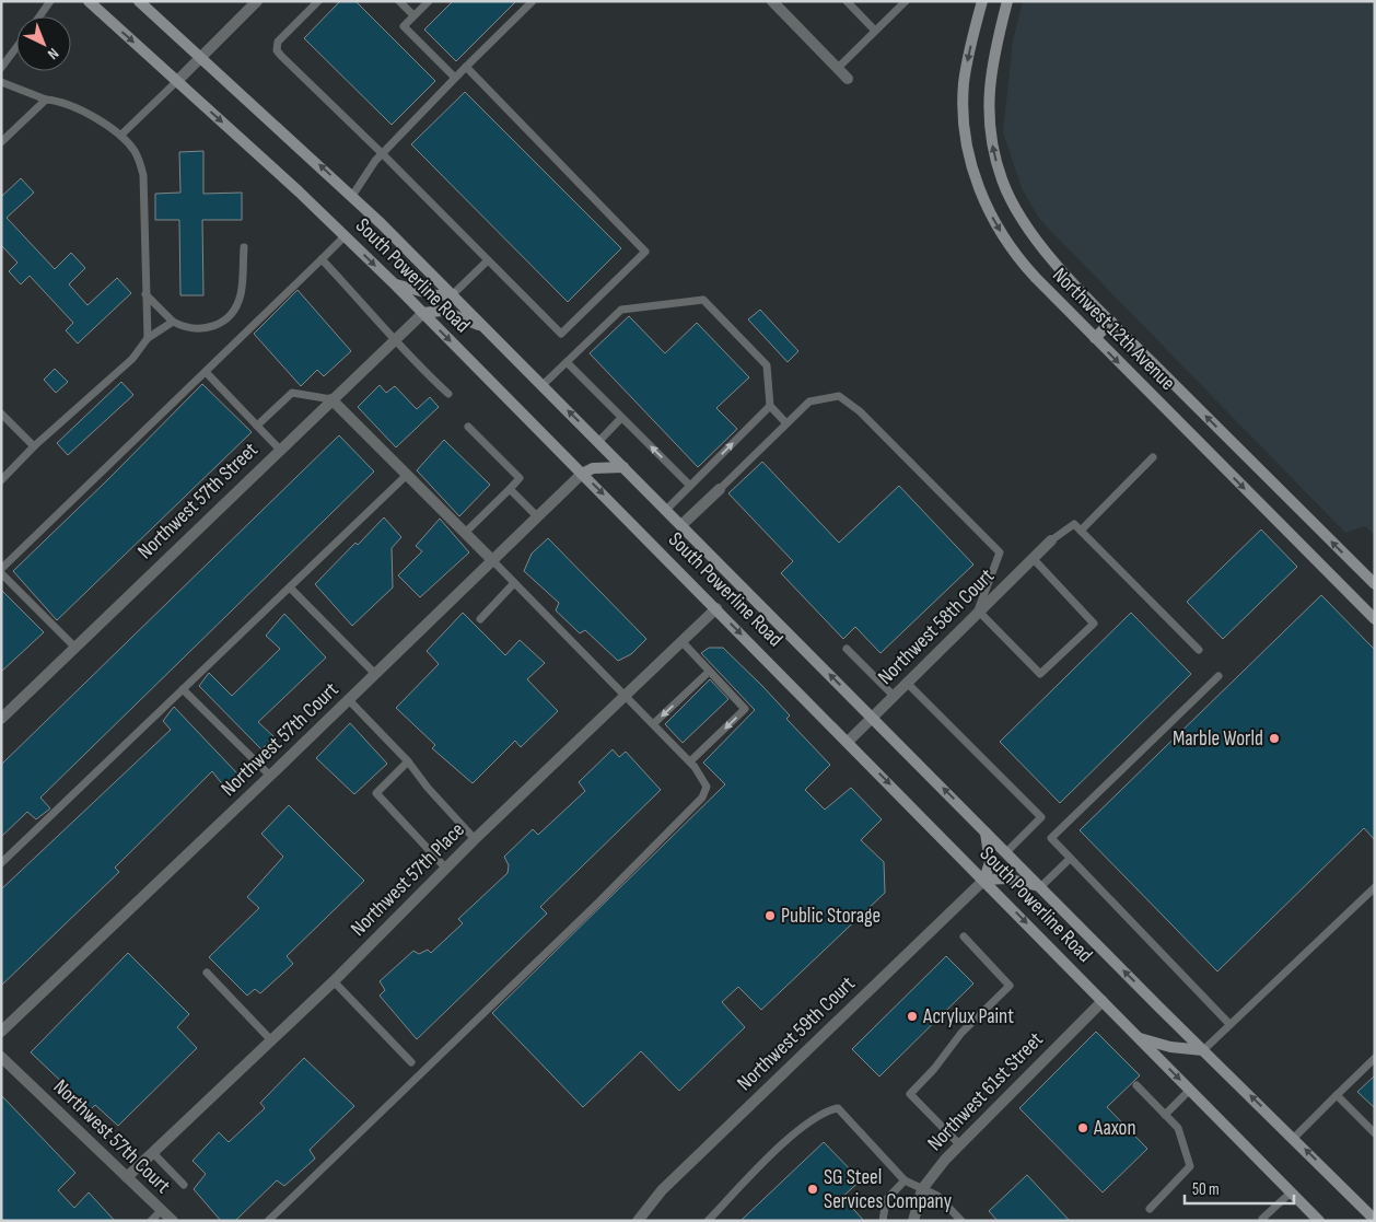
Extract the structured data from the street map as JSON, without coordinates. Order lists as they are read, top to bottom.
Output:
{
  "streets": {
    "main road": ["South Powerline Road", "Northwest 12th Avenue"],
    "street": [
      "Northwest 57th Street",
      "Northwest 58th Court",
      "Northwest 57th Court",
      "Northwest 57th Place",
      "Northwest 59th Court",
      "Northwest 61st Street"
    ]
  },
  "crossings": [
    ["South Powerline Road", "Northwest 57th Street"],
    ["South Powerline Road", "Northwest 58th Court"],
    ["South Powerline Road", "Northwest 57th Court"],
    ["South Powerline Road", "Northwest 57th Place"],
    ["South Powerline Road", "Northwest 59th Court"],
    ["South Powerline Road", "Northwest 61st Street"],
    ["Northwest 57th Court", "Northwest 57th Place"]
  ],
  "places": [
    "Marble World",
    "Public Storage",
    "Acrylux Paint",
    "Aaxon",
    "SG Steel Services Company"
  ],
  "scale_bar": "50 m",
  "north": "bottom right"
}
